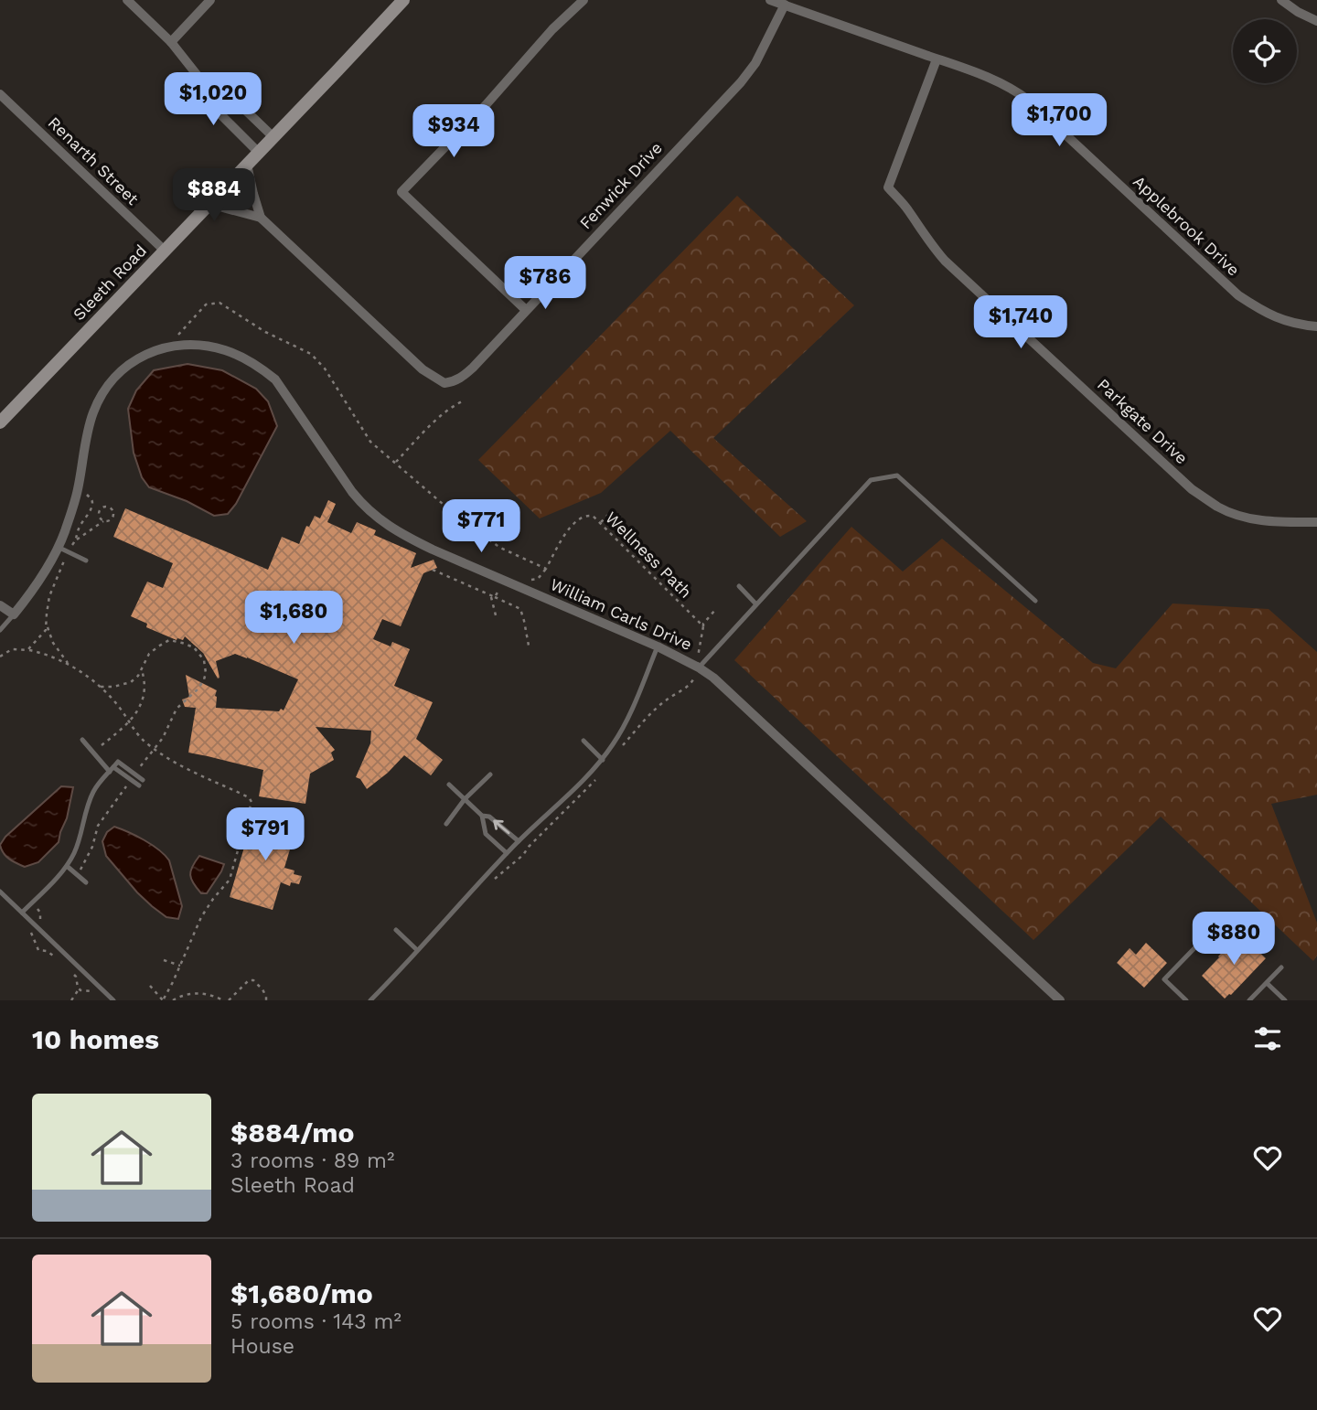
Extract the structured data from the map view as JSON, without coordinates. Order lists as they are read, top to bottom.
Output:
{
  "streets": {
    "street": [
      "Renarth Street",
      "Fenwick Drive",
      "Applebrook Drive",
      "Sleeth Road",
      "Parkgate Drive",
      "William Carls Drive"
    ],
    "path": ["Wellness Path"]
  },
  "crossings": [
    ["Renarth Street", "Sleeth Road"],
    ["Fenwick Drive", "Applebrook Drive"],
    ["Fenwick Drive", "Sleeth Road"],
    ["Applebrook Drive", "Parkgate Drive"]
  ],
  "page": {
    "price": [
      "$1,020",
      "$1,700",
      "$934",
      "$884",
      "$786",
      "$1,740",
      "$771",
      "$1,680",
      "$791",
      "$880"
    ],
    "heading": "10 homes",
    "list": [
      {
        "name": "$884/mo",
        "note": "3 rooms · 89 m² · Sleeth Road"
      },
      {
        "name": "$1,680/mo",
        "note": "5 rooms · 143 m² · House"
      }
    ]
  }
}
